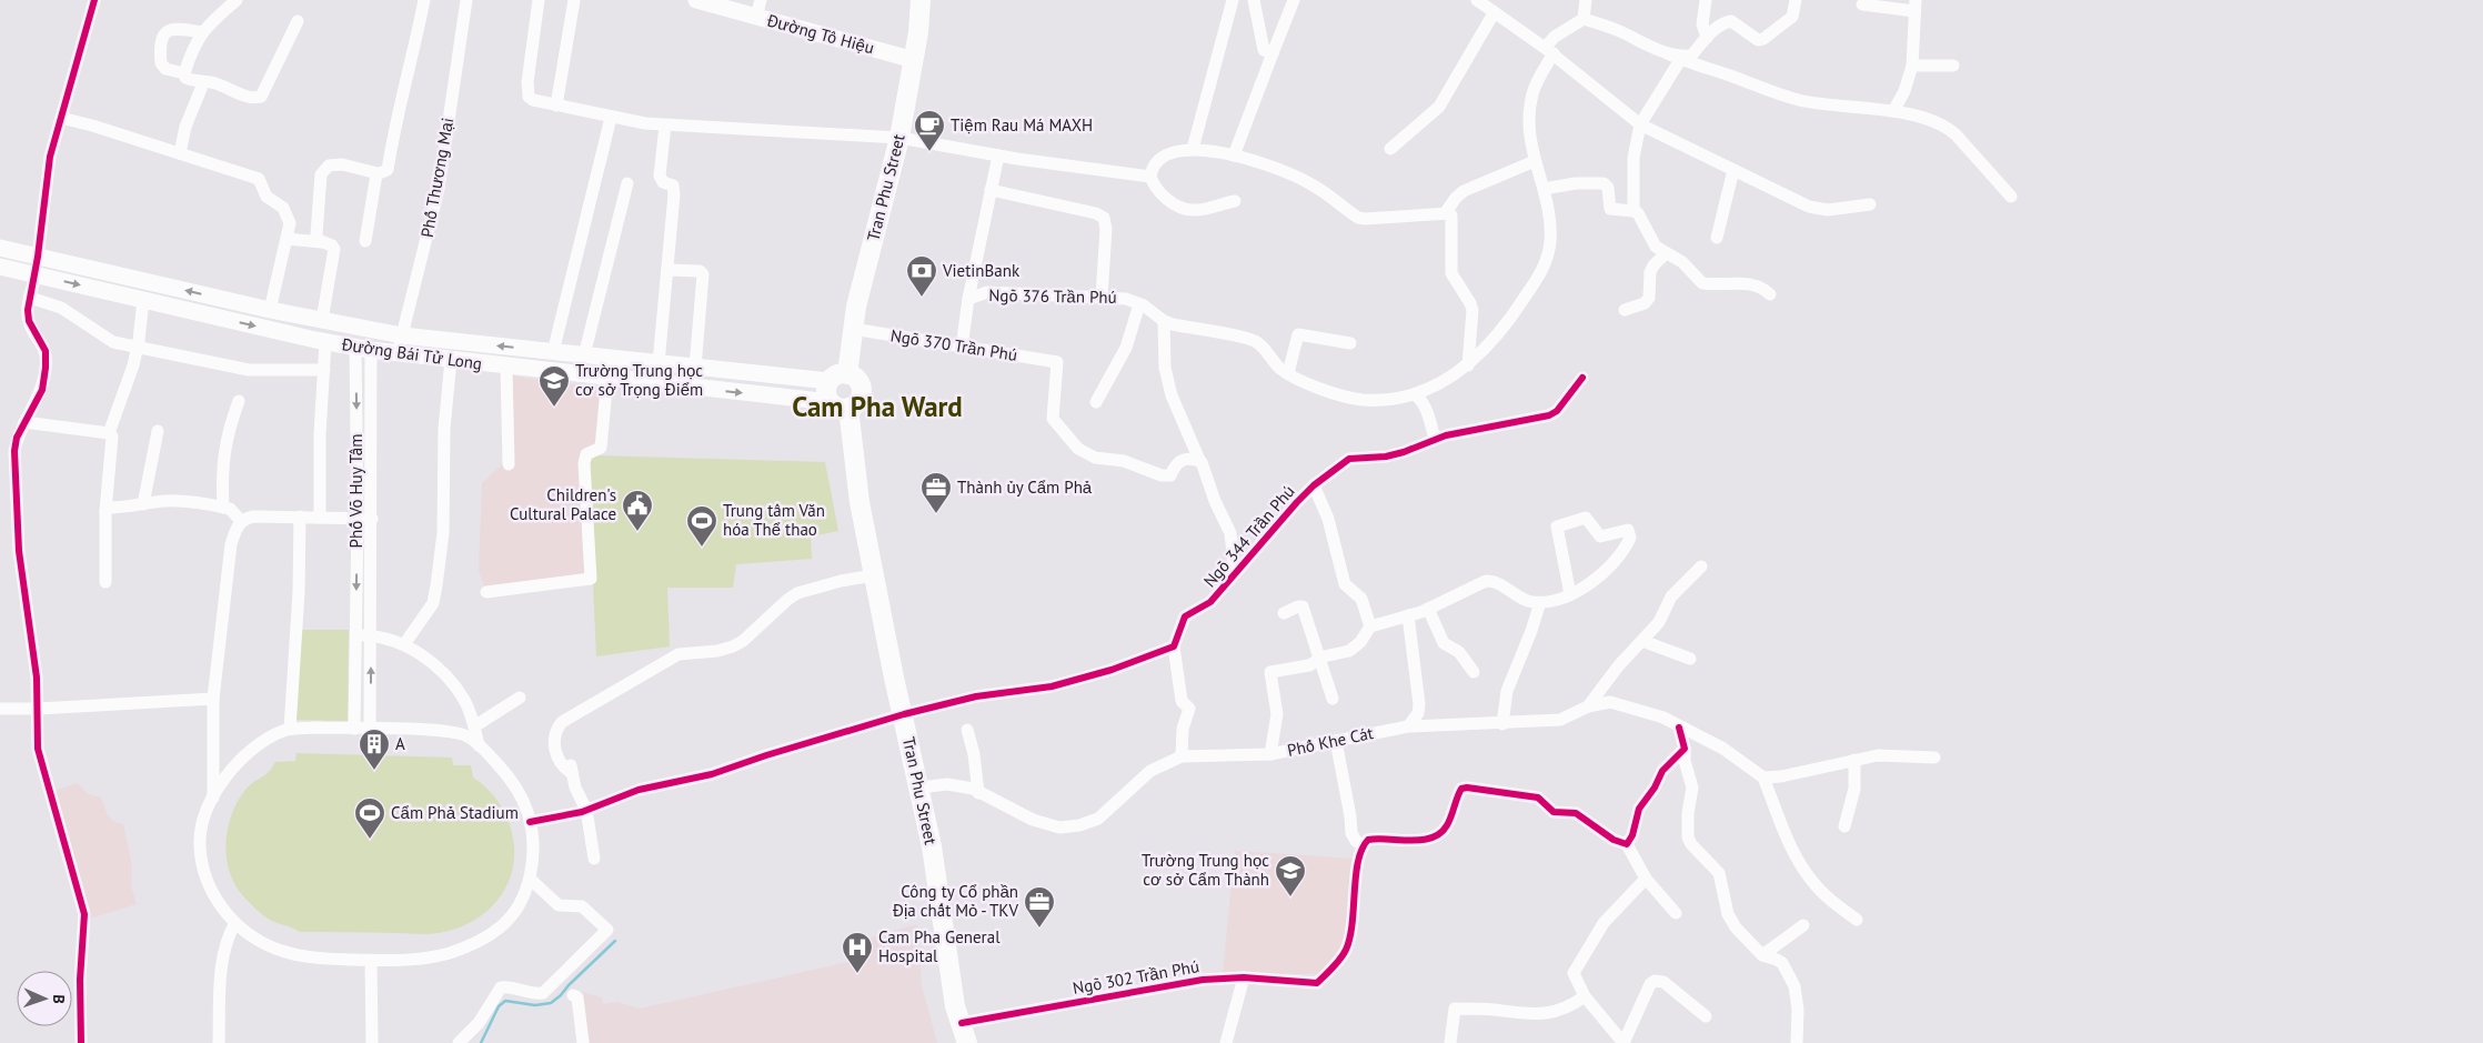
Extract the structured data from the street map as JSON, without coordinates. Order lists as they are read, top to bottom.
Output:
{
  "streets": {
    "main road": ["Tran Phu Street"],
    "street": [
      "Đường Tô Hiệu",
      "Phố Thương Mại",
      "Ngõ 376 Trần Phú",
      "Ngõ 370 Trần Phú",
      "Đường Bái Tử Long",
      "Phố Võ Huy Tâm",
      "Ngõ 344 Trần Phú",
      "Phố Khe Cát",
      "Ngõ 302 Trần Phú"
    ]
  },
  "crossings": [
    ["Đường Tô Hiệu", "Tran Phu Street"],
    ["Phố Thương Mại", "Đường Bái Tử Long"],
    ["Tran Phu Street", "Ngõ 370 Trần Phú"],
    ["Tran Phu Street", "Đường Bái Tử Long"],
    ["Tran Phu Street", "Phố Khe Cát"],
    ["Tran Phu Street", "Ngõ 302 Trần Phú"],
    ["Ngõ 376 Trần Phú", "Ngõ 370 Trần Phú"],
    ["Đường Bái Tử Long", "Phố Võ Huy Tâm"]
  ],
  "districts": ["Cam Pha Ward"],
  "places": {
    "cafe": ["Tiệm Rau Má MAXH"],
    "bank": ["VietinBank"],
    "school or university": ["Trường Trung học cơ sở Trọng Điểm", "Trường Trung học cơ sở Cẩm Thành"],
    "office": ["Thành ủy Cẩm Phả", "Công ty Cổ phần Địa chất Mỏ - TKV"],
    "public building": ["Children's Cultural Palace"],
    "sports": ["Trung tâm Văn hóa Thể thao", "Cẩm Phả Stadium"],
    "building": ["A"],
    "hospital": ["Cam Pha General Hospital"]
  },
  "north": "right"
}
